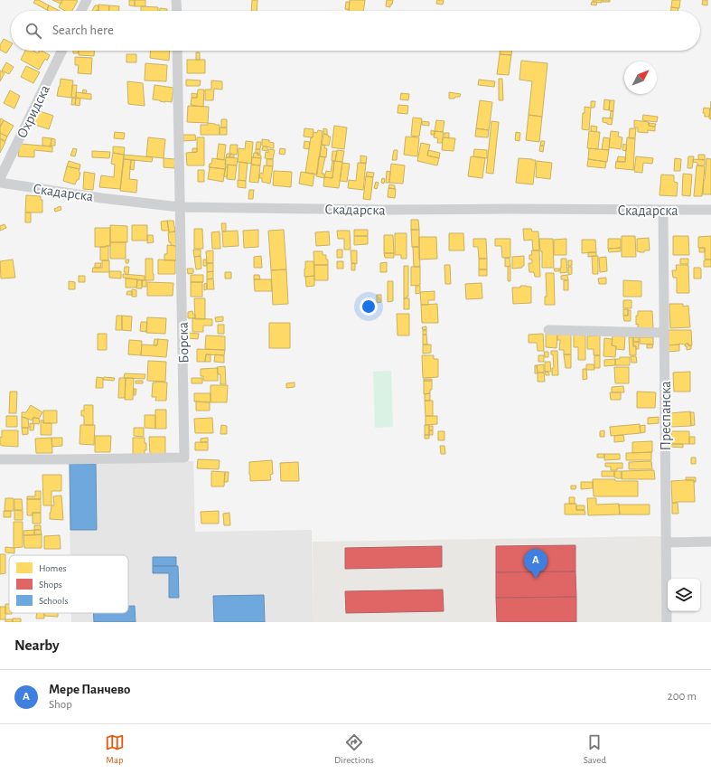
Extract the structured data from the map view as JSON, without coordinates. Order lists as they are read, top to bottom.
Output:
{
  "streets": {
    "street": [
      "Охридска",
      "Скадарска",
      "Борска",
      "Преспанска"
    ]
  },
  "crossings": [
    ["Скадарска", "Борска"],
    ["Скадарска", "Преспанска"]
  ],
  "legend": ["Homes", "Shops", "Schools"],
  "north": "top right",
  "page": {
    "search": "Search here",
    "pins": "A",
    "heading": "Nearby",
    "list": [
      {
        "mark": "A",
        "name": "Мере Панчево",
        "note": "Shop",
        "value": "200 m"
      }
    ],
    "nav": ["Map", "Directions", "Saved"]
  }
}
